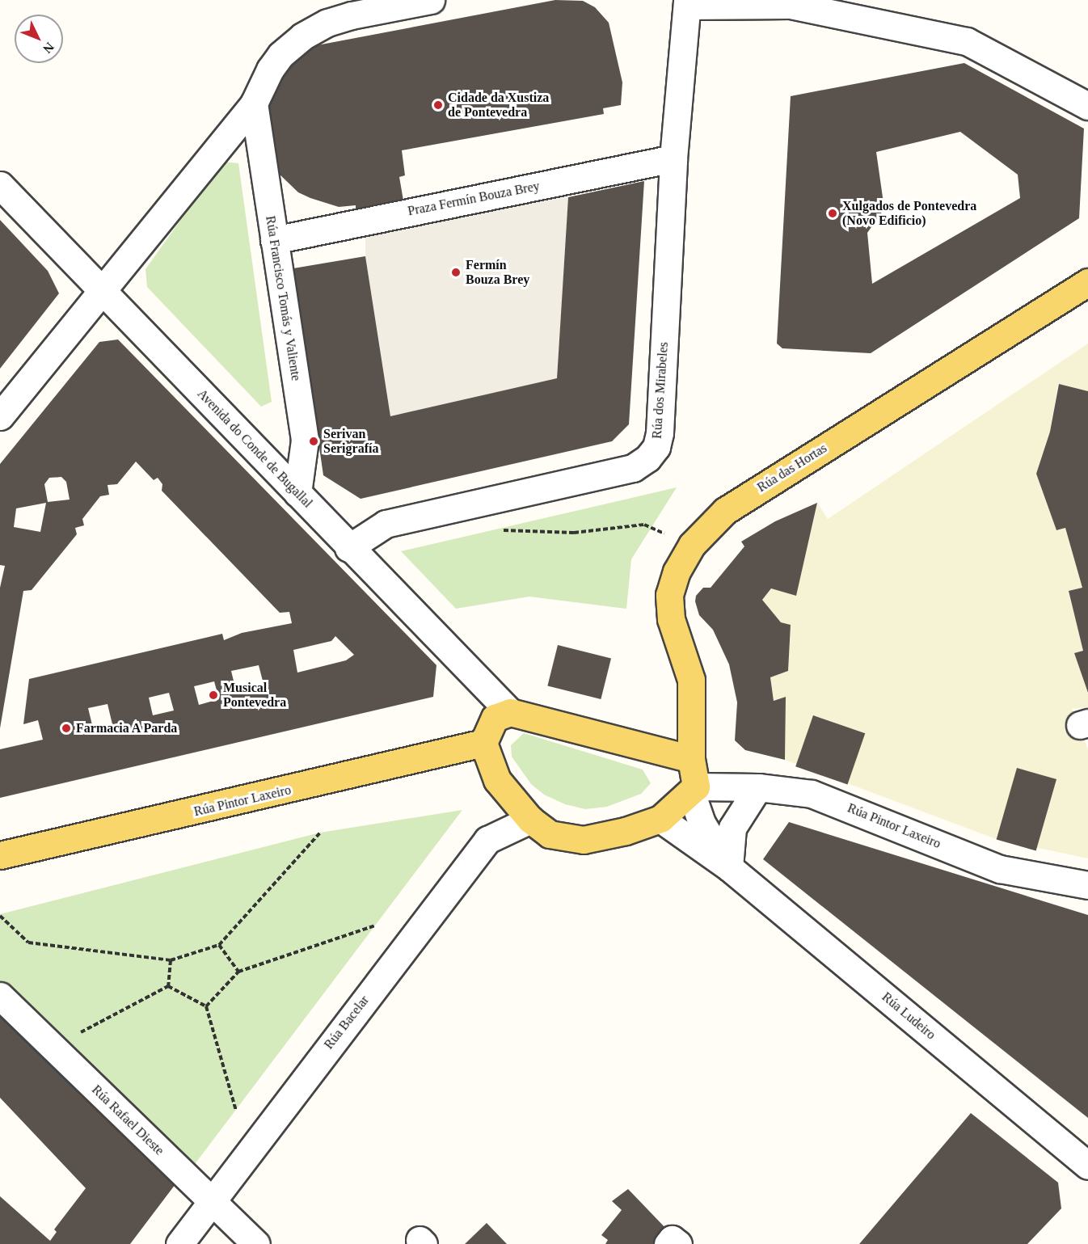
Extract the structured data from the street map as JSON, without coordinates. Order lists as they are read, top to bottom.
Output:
{
  "streets": {
    "main road": ["Rúa das Hortas", "Rúa Pintor Laxeiro"],
    "street": [
      "Praza Fermín Bouza Brey",
      "Rúa Francisco Tomás y Valiente",
      "Rúa dos Mirabeles",
      "Avenida do Conde de Bugallal",
      "Rúa Ludeiro",
      "Rúa Bacelar",
      "Rúa Rafael Dieste"
    ]
  },
  "crossings": [
    ["Praza Fermín Bouza Brey", "Rúa Francisco Tomás y Valiente"],
    ["Praza Fermín Bouza Brey", "Rúa dos Mirabeles"],
    ["Rúa Francisco Tomás y Valiente", "Avenida do Conde de Bugallal"],
    ["Rúa dos Mirabeles", "Avenida do Conde de Bugallal"],
    ["Rúa Bacelar", "Rúa Rafael Dieste"]
  ],
  "places": [
    "Cidade da Xustiza de Pontevedra",
    "Xulgados de Pontevedra (Novo Edificio)",
    "Fermín Bouza Brey",
    "Serivan Serigrafía",
    "Musical Pontevedra",
    "Farmacia A Parda"
  ],
  "north": "bottom right"
}
